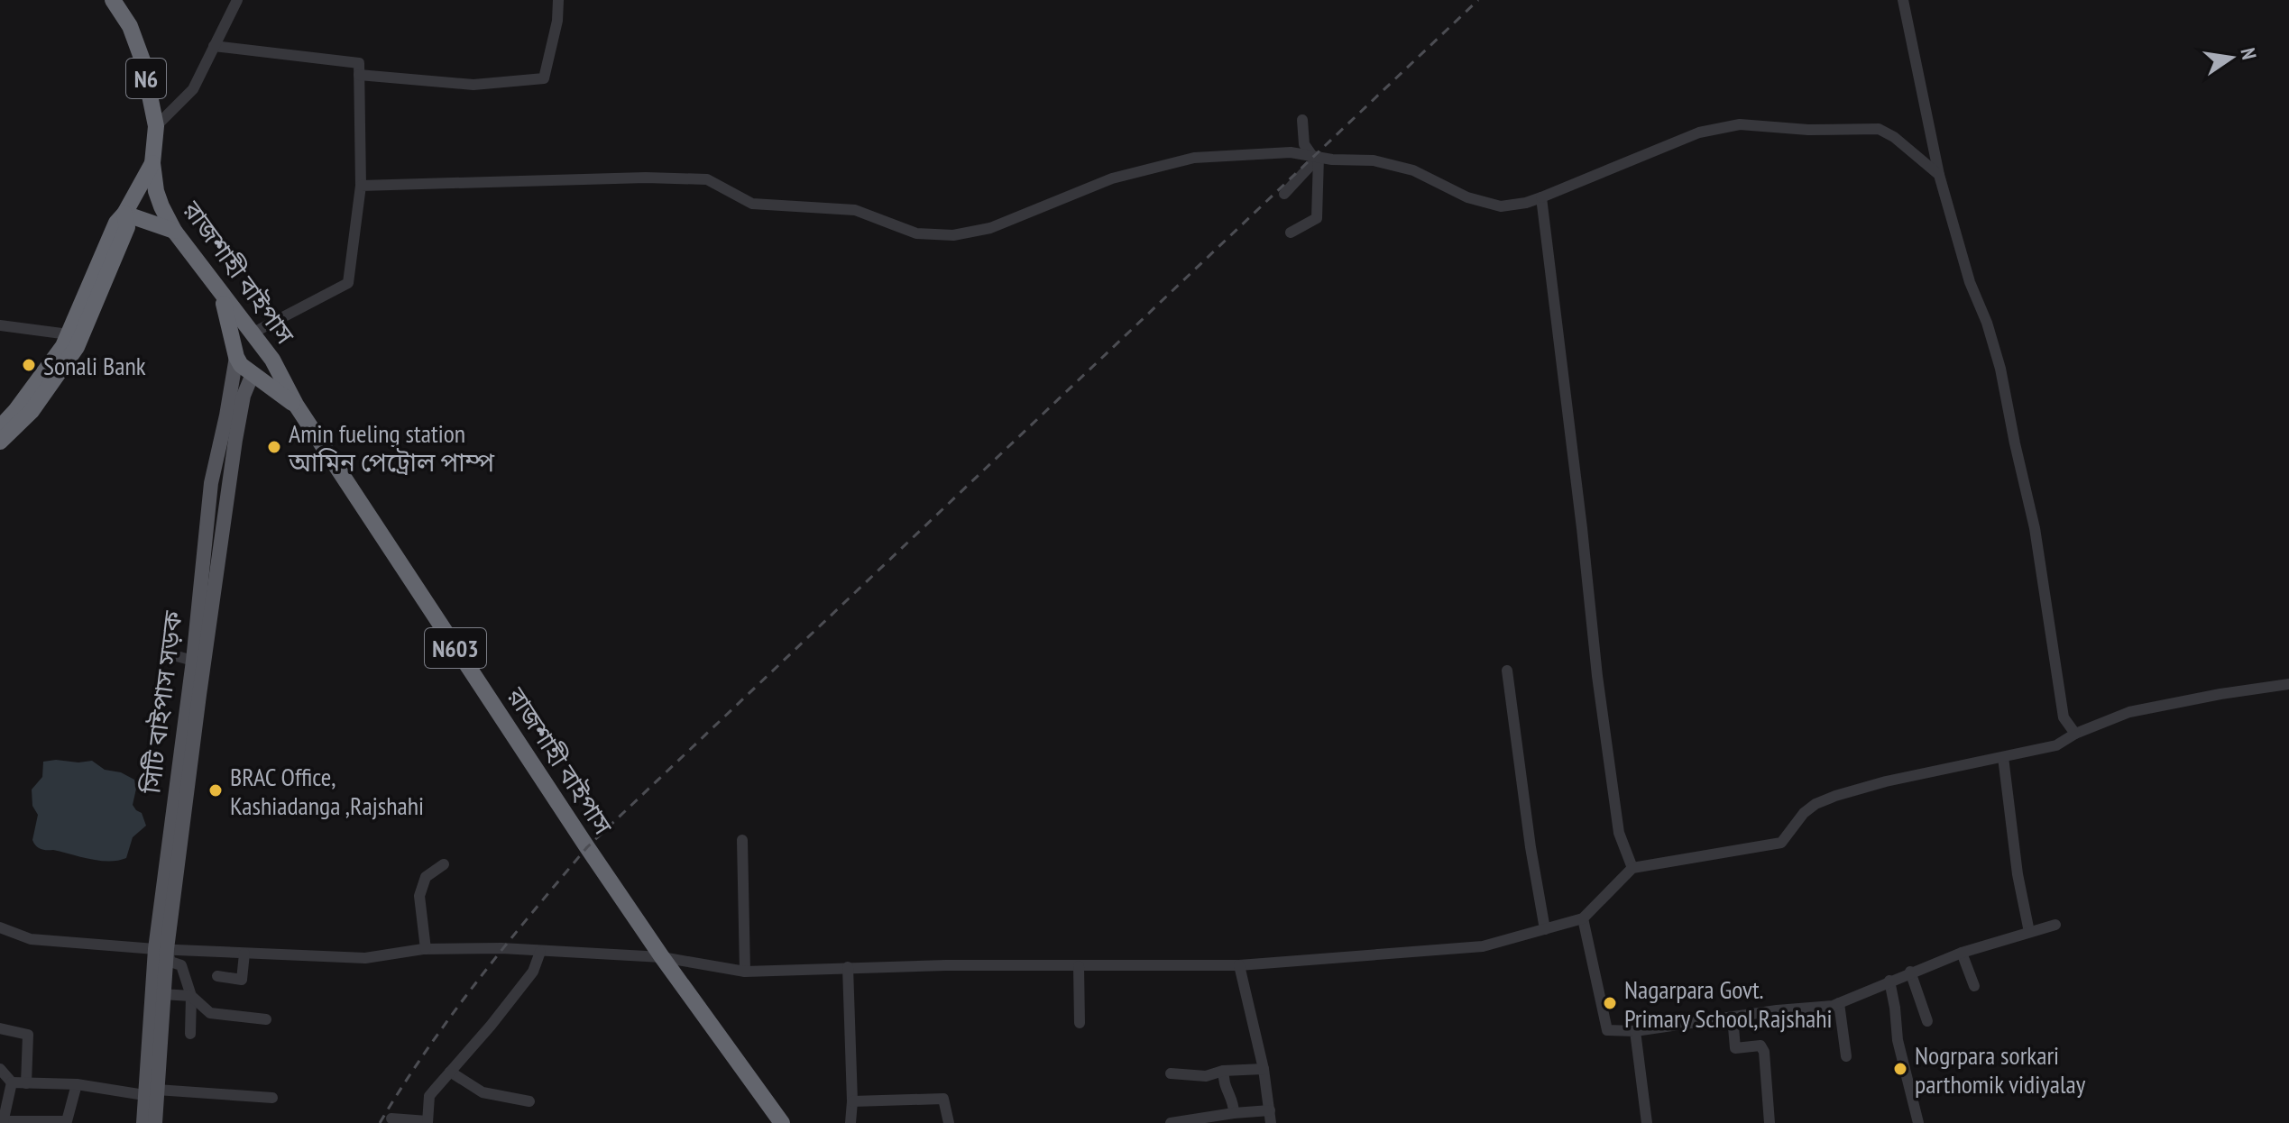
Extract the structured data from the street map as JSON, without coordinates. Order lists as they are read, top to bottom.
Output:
{
  "streets": {
    "highway": [
      "N6",
      "রাজশাহী বাইপাস",
      "N603",
      "সিটি বাইপাস সড়ক"
    ]
  },
  "crossings": [
    ["N6", "রাজশাহী বাইপাস"],
    ["রাজশাহী বাইপাস", "সিটি বাইপাস সড়ক"]
  ],
  "places": [
    "Sonali Bank",
    "Amin fueling station আমিন পেট্রোল পাম্প",
    "BRAC Office, Kashiadanga ,Rajshahi",
    "Nagarpara Govt. Primary School,Rajshahi",
    "Nogrpara sorkari parthomik vidiyalay"
  ],
  "north": "right"
}
